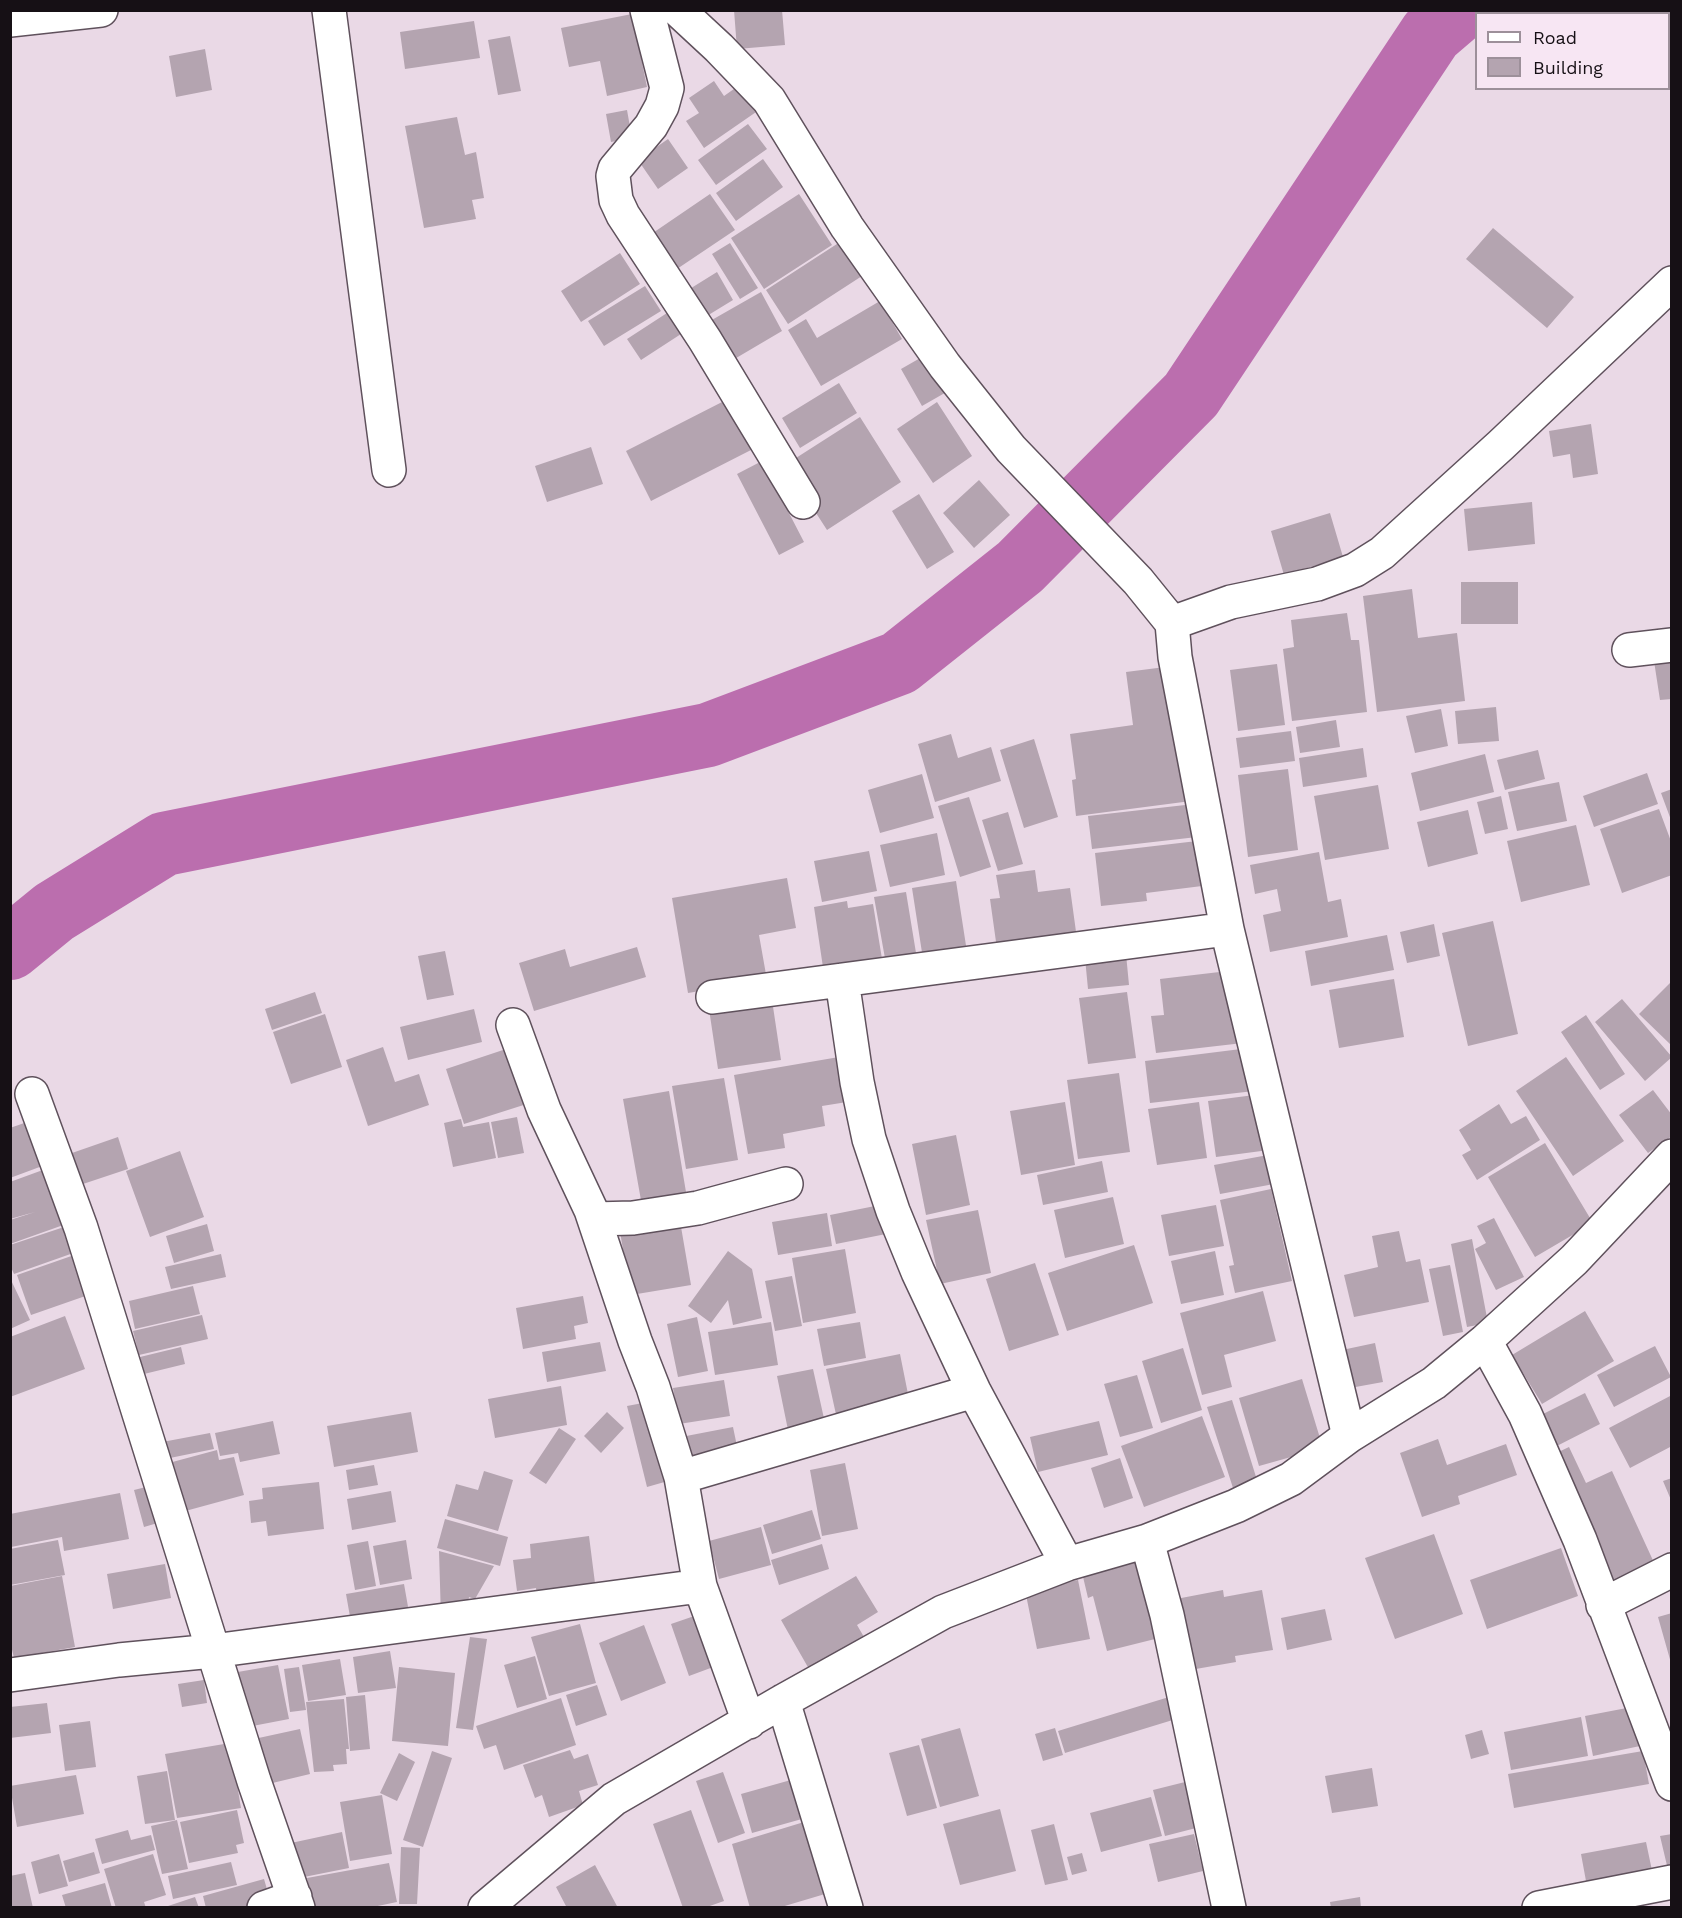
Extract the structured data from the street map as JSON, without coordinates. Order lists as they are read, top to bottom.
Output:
{
  "legend": ["Road", "Building"]
}
